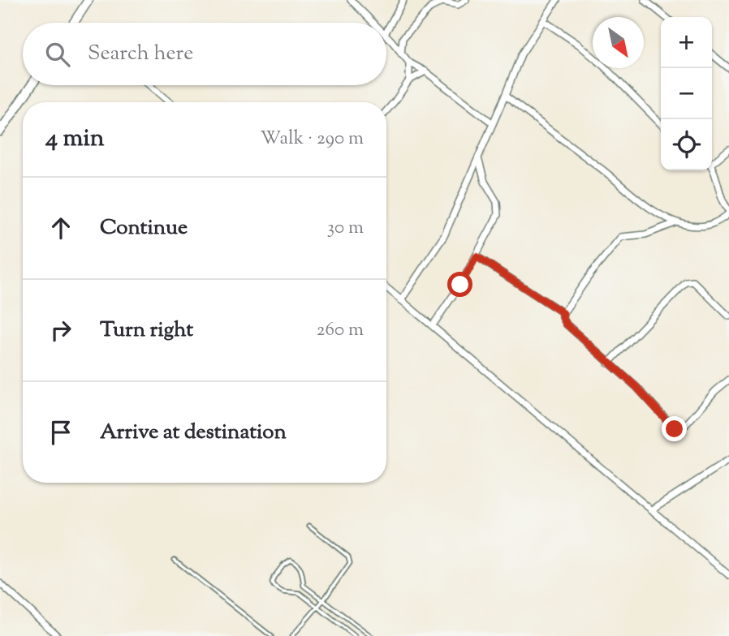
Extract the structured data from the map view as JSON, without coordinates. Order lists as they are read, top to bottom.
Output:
{
  "north": "bottom right",
  "page": {
    "map_buttons": ["+", "−"],
    "search": "Search here",
    "heading": ["4 min", "Walk · 290 m"],
    "list": [
      ["Continue", "30 m"],
      ["Turn right", "260 m"],
      "Arrive at destination"
    ]
  }
}
